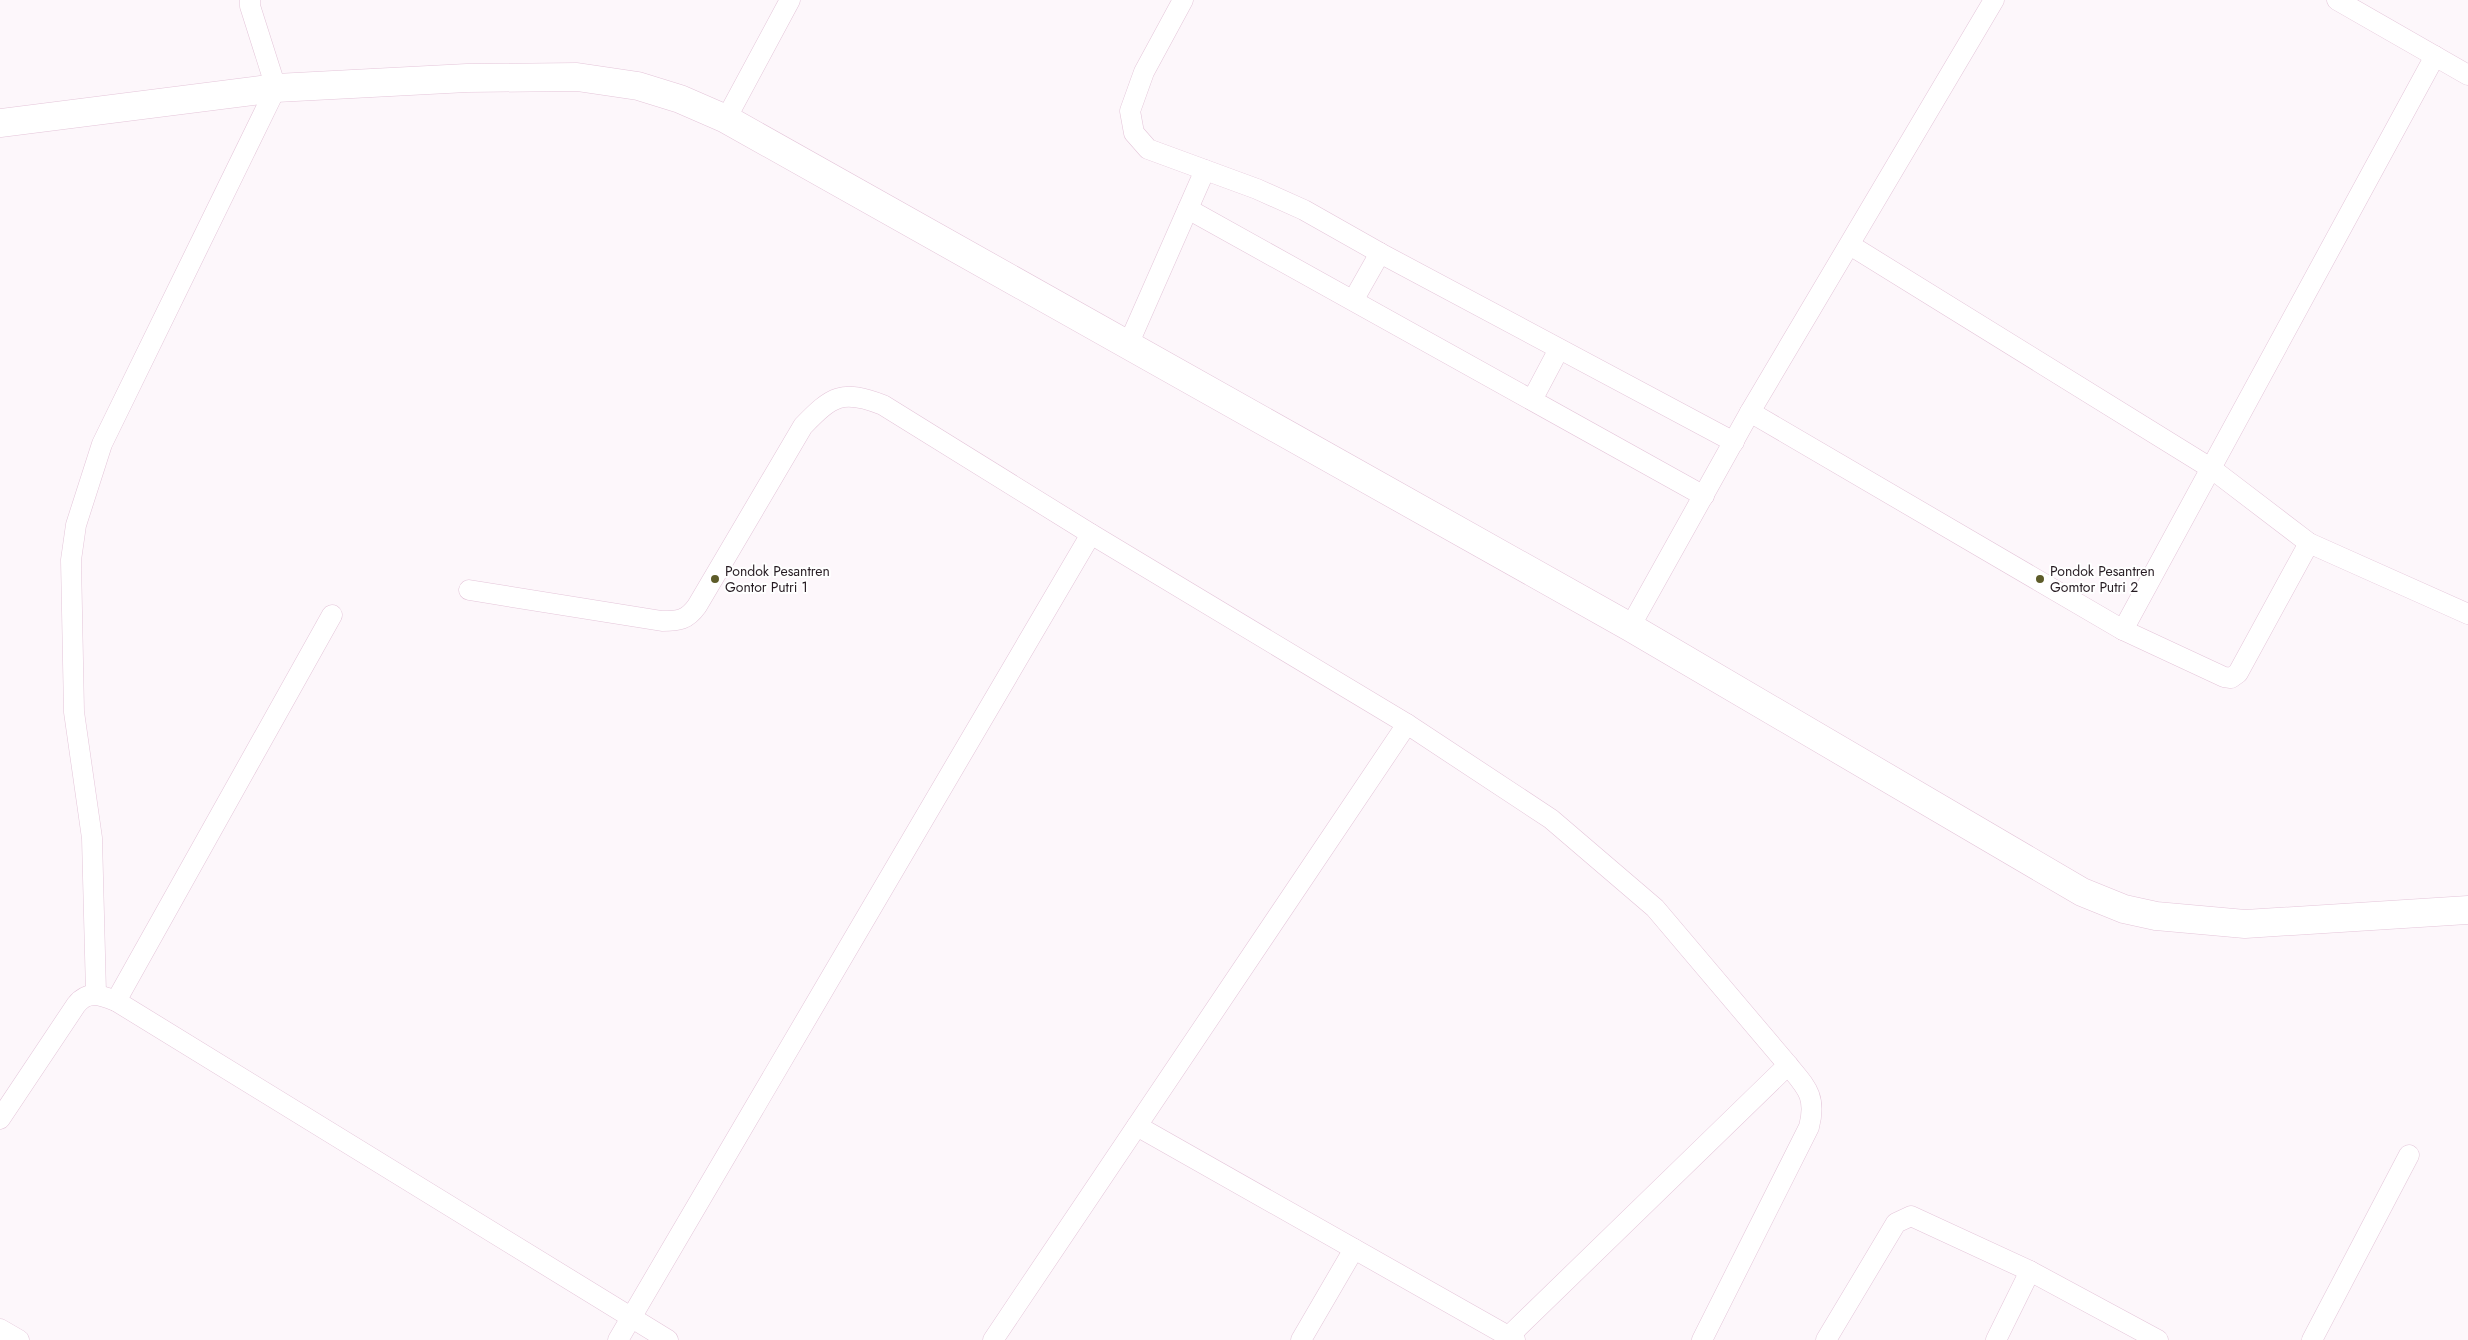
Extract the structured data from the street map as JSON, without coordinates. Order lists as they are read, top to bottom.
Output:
{
  "places": ["Pondok Pesantren Gontor Putri 1", "Pondok Pesantren Gomtor Putri 2"]
}
